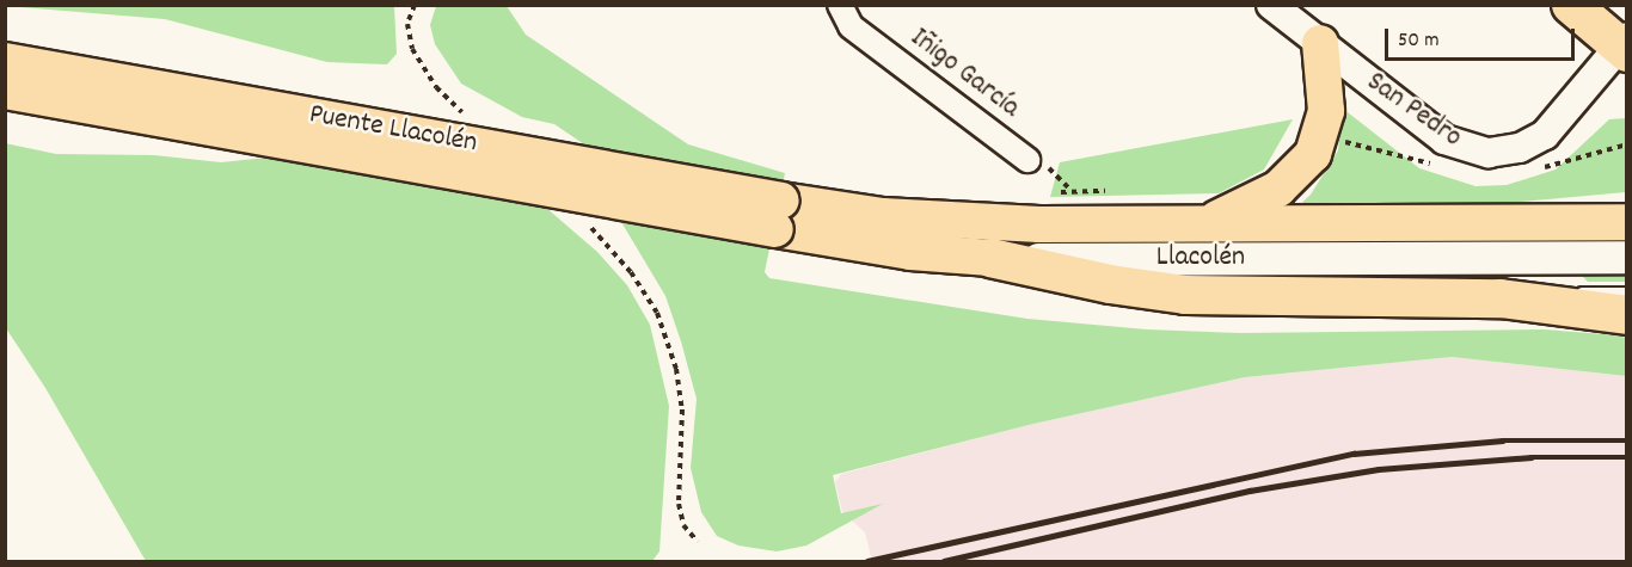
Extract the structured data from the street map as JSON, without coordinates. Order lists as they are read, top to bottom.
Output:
{
  "streets": {
    "main road": ["Puente Llacolén", "Llacolén"],
    "street": ["Iñigo García", "San Pedro"]
  },
  "crossings": [
    ["Puente Llacolén", "Llacolén"]
  ],
  "scale_bar": "50 m"
}
